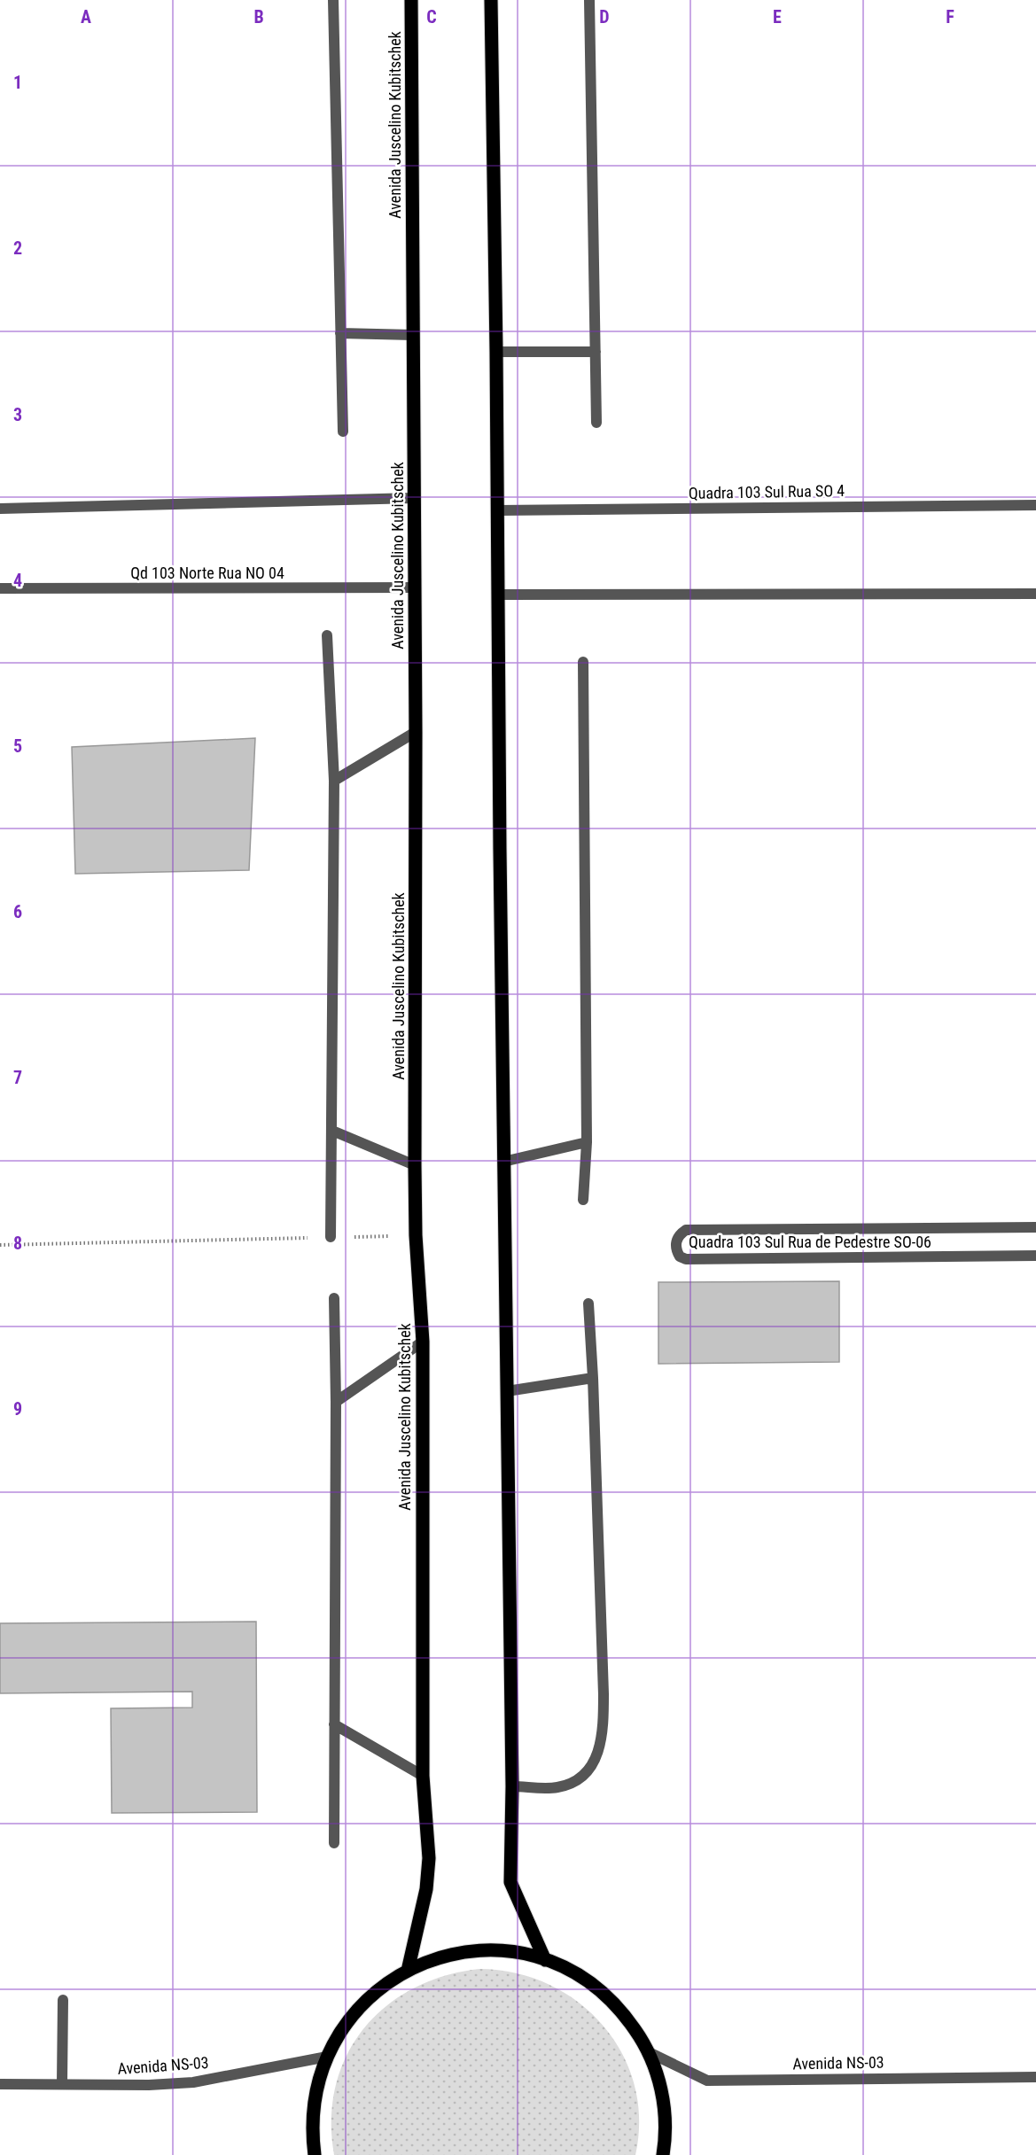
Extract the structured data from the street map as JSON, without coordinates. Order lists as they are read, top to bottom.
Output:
{
  "streets": {
    "main road": ["Avenida Juscelino Kubitschek"],
    "street": [
      "Quadra 103 Sul Rua SO 4",
      "Qd 103 Norte Rua NO 04",
      "Quadra 103 Sul Rua de Pedestre SO-06",
      "Avenida NS-03"
    ]
  },
  "crossings": [
    ["Avenida Juscelino Kubitschek", "Qd 103 Norte Rua NO 04"]
  ],
  "grid": {
    "columns": [
      "A",
      "B",
      "C",
      "D",
      "E",
      "F"
    ],
    "rows": [
      "1",
      "2",
      "3",
      "4",
      "5",
      "6",
      "7",
      "8",
      "9"
    ]
  }
}
